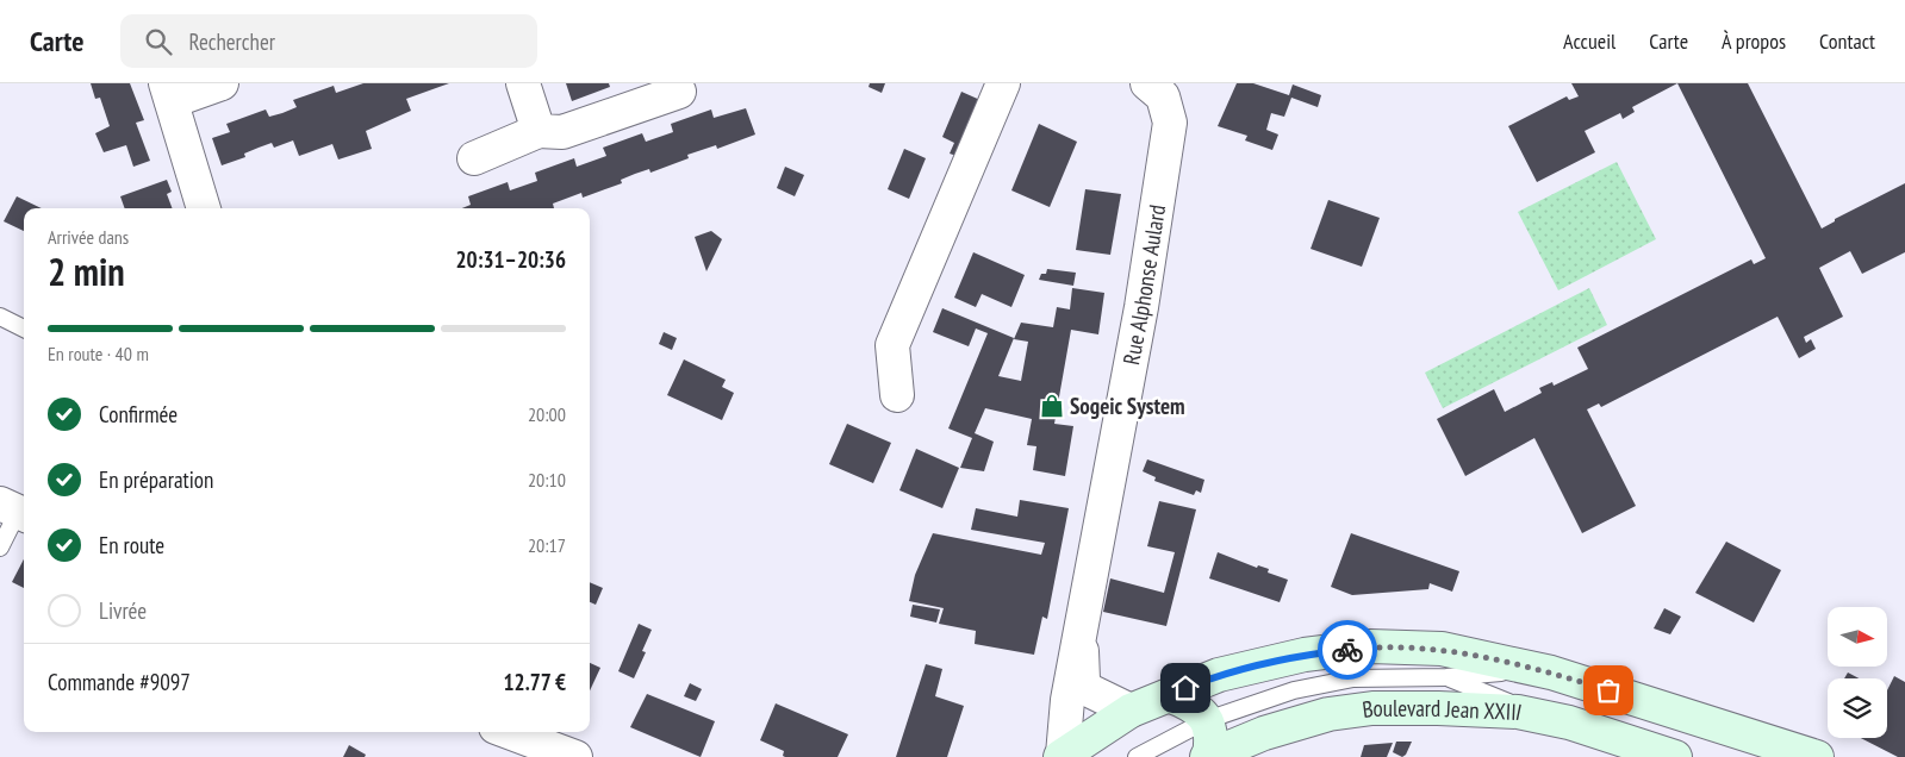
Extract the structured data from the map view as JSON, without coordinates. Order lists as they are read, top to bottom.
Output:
{
  "streets": {
    "main road": ["Boulevard Jean XXIII"],
    "street": ["Rue Alphonse Aulard"]
  },
  "places": {
    "shop": ["Sogeic System"]
  },
  "north": "right",
  "page": {
    "header": "Carte",
    "search": "Rechercher",
    "nav": [
      "Accueil",
      "Carte",
      "À propos",
      "Contact"
    ],
    "heading": ["2 min", "Arrivée dans", "20:31–20:36"],
    "panel": ["Commande #9097", "12.77 €"],
    "bar": "En route · 40 m",
    "list": [
      ["Confirmée", "20:00"],
      ["En préparation", "20:10"],
      ["En route", "20:17"],
      "Livrée"
    ]
  }
}
